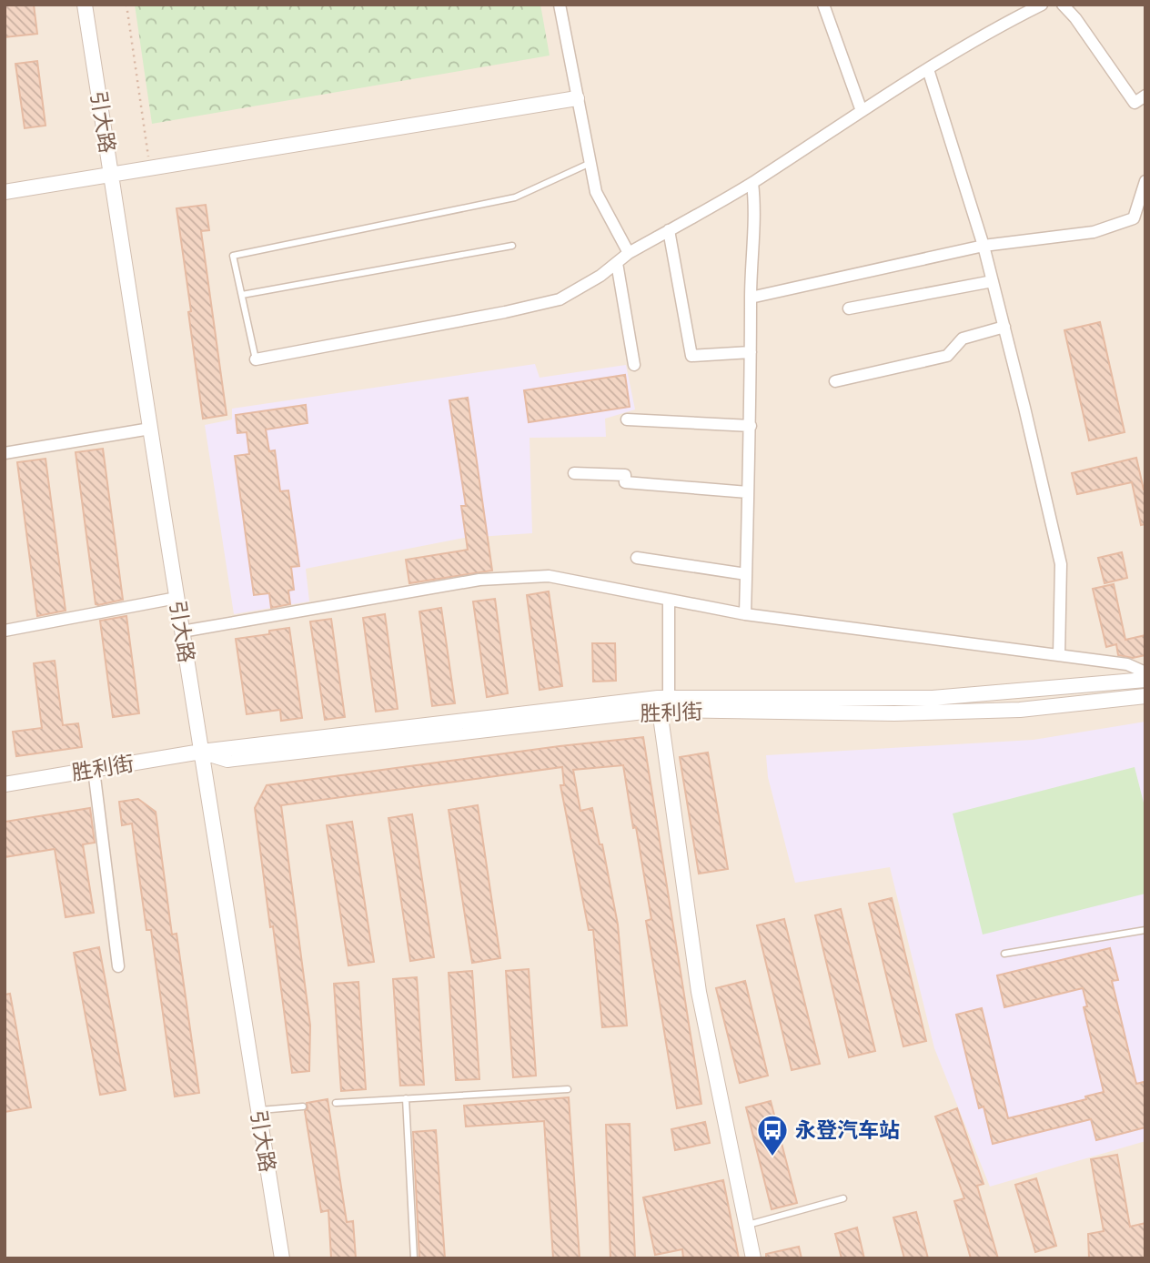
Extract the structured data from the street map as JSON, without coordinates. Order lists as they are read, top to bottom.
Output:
{
  "streets": {
    "street": ["引大路", "胜利街"]
  },
  "crossings": [
    ["引大路", "胜利街"]
  ],
  "places": {
    "bus stop": ["永登汽车站"]
  }
}
